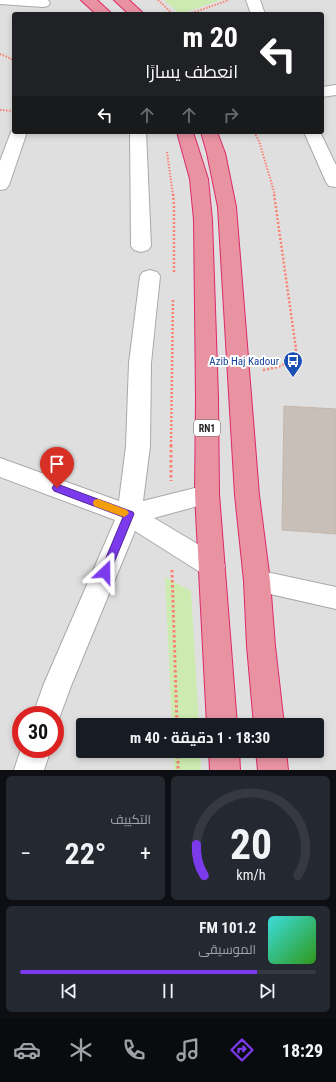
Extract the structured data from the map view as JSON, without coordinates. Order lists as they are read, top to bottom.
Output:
{
  "streets": {
    "highway": ["RN1"]
  },
  "places": {
    "bus stop": ["Azib Haj Kadour"]
  },
  "page": {
    "turn": ["20 m", "انعطف يسارًا"],
    "limit": "30",
    "trip": "18:30 · 1 دقيقة · 40 m",
    "tile": "التكييف",
    "heat": ["−", "22°", "+"],
    "song": ["101.2 FM", "الموسيقى"],
    "tabs": "18:29",
    "gauge": ["20", "km/h"]
  }
}
